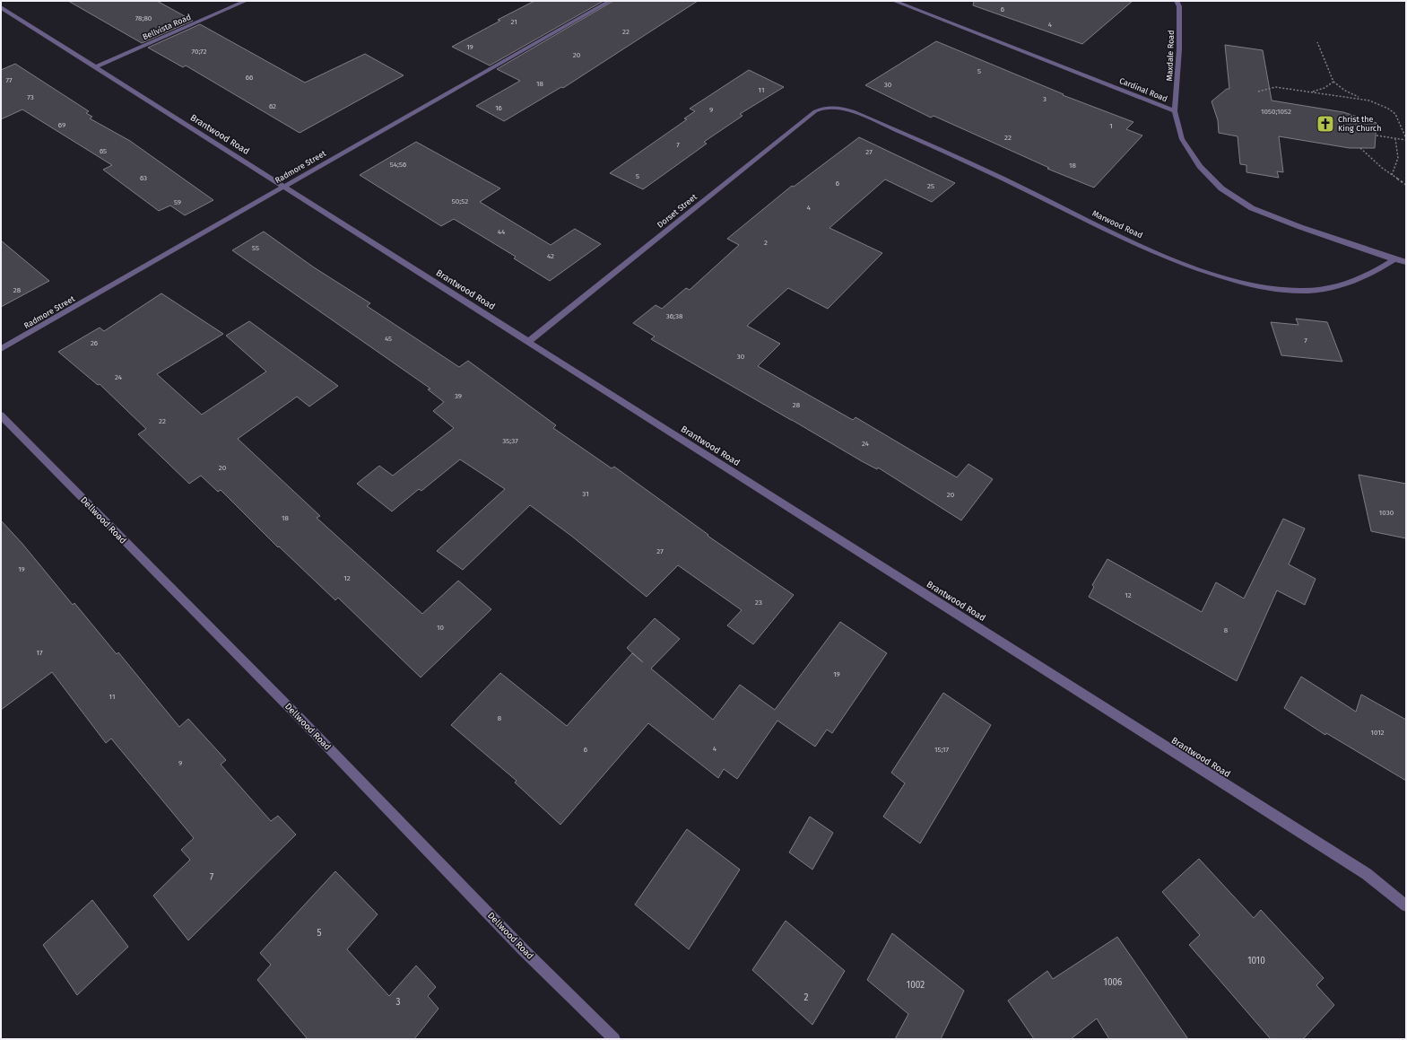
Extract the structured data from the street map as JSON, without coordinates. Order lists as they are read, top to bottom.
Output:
{
  "streets": {
    "street": [
      "Bellvista Road",
      "Maxdale Road",
      "Cardinal Road",
      "Brantwood Road",
      "Radmore Street",
      "Dorset Street",
      "Marwood Road",
      "Dellwood Road"
    ]
  },
  "crossings": [
    ["Bellvista Road", "Brantwood Road"],
    ["Maxdale Road", "Cardinal Road"],
    ["Cardinal Road", "Marwood Road"],
    ["Brantwood Road", "Radmore Street"],
    ["Brantwood Road", "Dorset Street"],
    ["Dorset Street", "Marwood Road"]
  ],
  "places": {
    "church": ["Christ the King Church"]
  },
  "house_numbers": [
    "6",
    "78;80",
    "21",
    "4",
    "22",
    "19",
    "70;72",
    "20",
    "5",
    "66",
    "77",
    "18",
    "30",
    "11",
    "73",
    "3",
    "62",
    "16",
    "9",
    "1050;1052",
    "69",
    "1",
    "22",
    "7",
    "65",
    "27",
    "54;56",
    "18",
    "5",
    "63",
    "6",
    "25",
    "50;52",
    "59",
    "4",
    "44",
    "2",
    "55",
    "42",
    "28",
    "36;38",
    "45",
    "7",
    "26",
    "30",
    "24",
    "39",
    "28",
    "22",
    "35;37",
    "24",
    "20",
    "31",
    "20",
    "1030",
    "18",
    "27",
    "19",
    "12",
    "12",
    "23",
    "10",
    "8",
    "17",
    "19",
    "11",
    "8",
    "1012",
    "4",
    "6",
    "15;17",
    "9",
    "7",
    "5",
    "1010",
    "1006",
    "1002",
    "2",
    "3"
  ]
}
